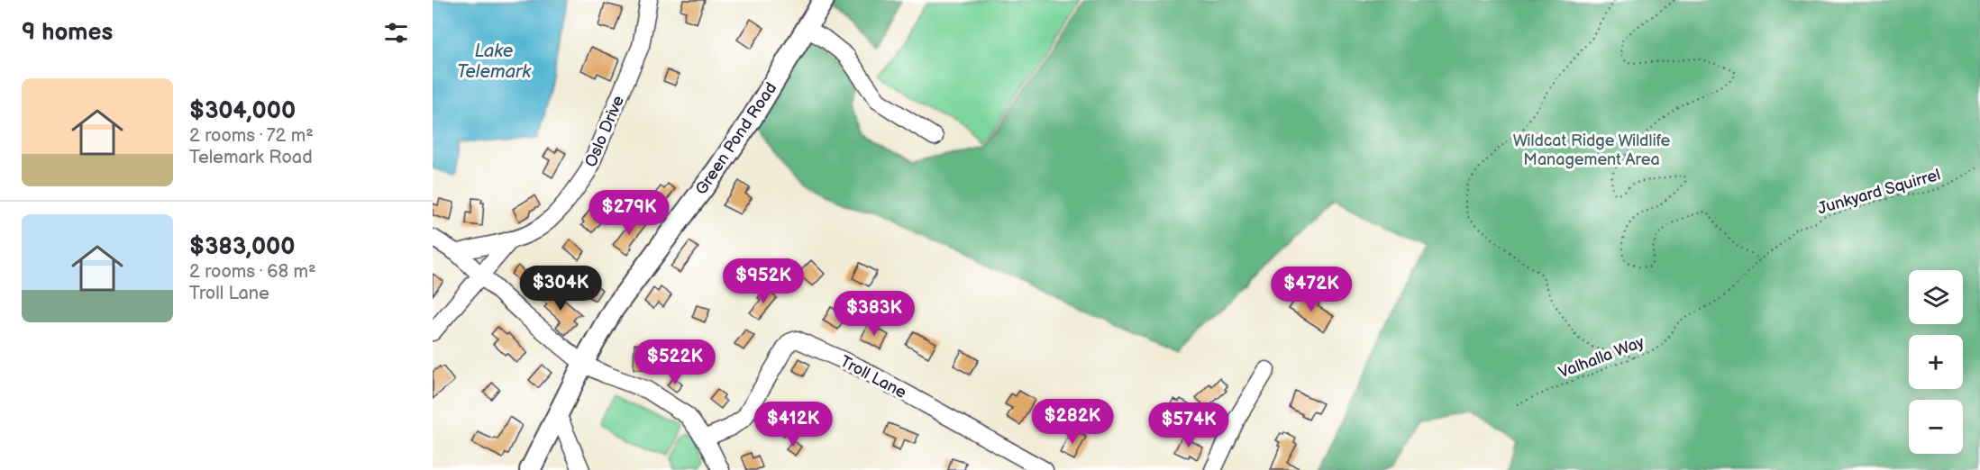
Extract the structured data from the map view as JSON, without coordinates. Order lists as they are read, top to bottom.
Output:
{
  "streets": {
    "main road": ["Green Pond Road"],
    "street": ["Oslo Drive", "Troll Lane"],
    "path": ["Junkyard Squirrel", "Valhalla Way"]
  },
  "crossings": [
    ["Junkyard Squirrel", "Valhalla Way"]
  ],
  "water": ["Lake Telemark"],
  "parks": ["Wildcat Ridge Wildlife Management Area"],
  "page": {
    "heading": "9 homes",
    "list": [
      {
        "name": "$304,000",
        "note": "2 rooms · 72 m² · Telemark Road"
      },
      {
        "name": "$383,000",
        "note": "2 rooms · 68 m² · Troll Lane"
      }
    ],
    "price": [
      "$279K",
      "$952K",
      "$304K",
      "$472K",
      "$383K",
      "$522K",
      "$282K",
      "$412K",
      "$574K"
    ],
    "map_buttons": ["+", "−"]
  }
}
